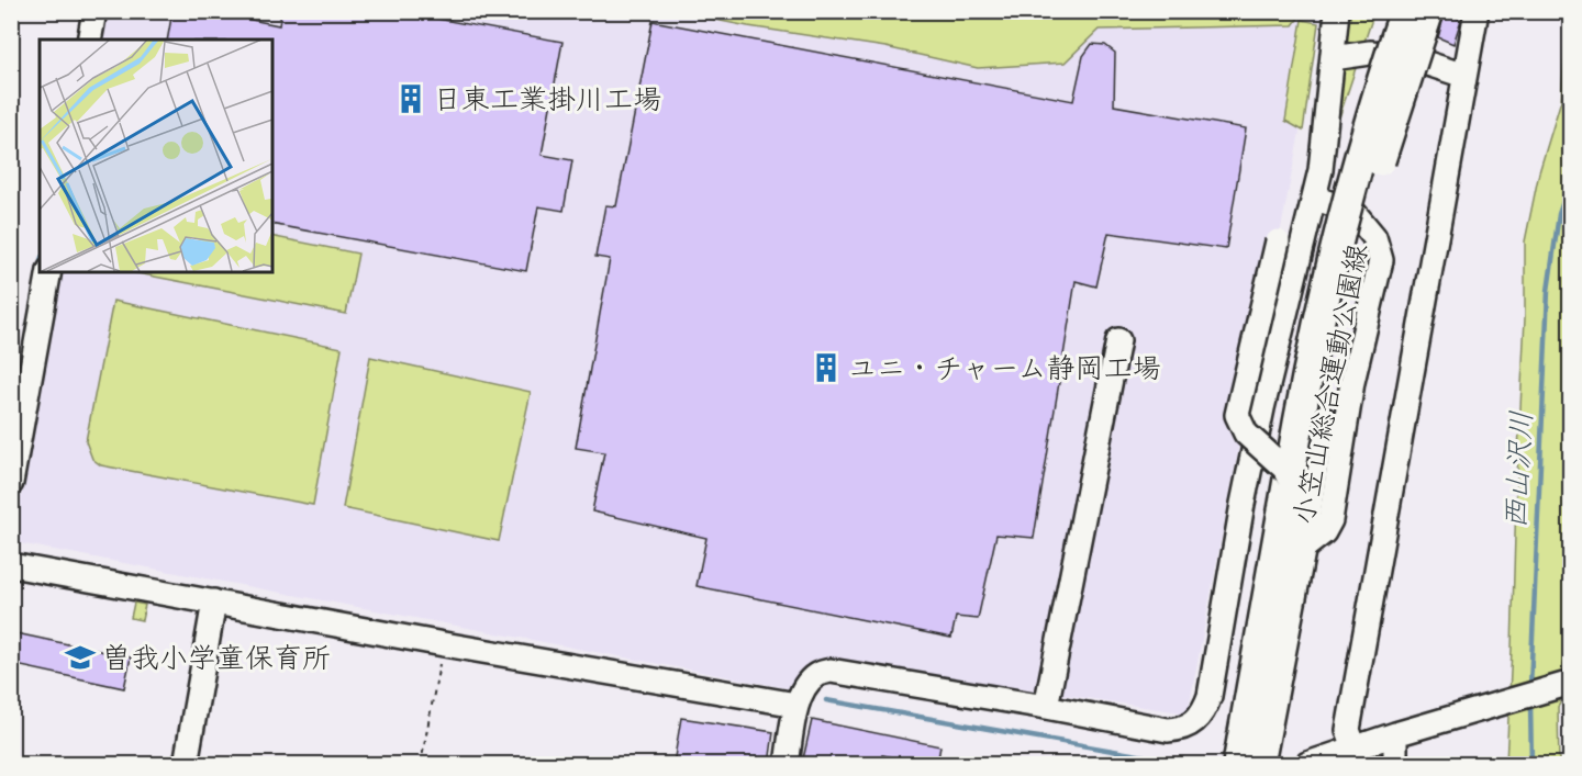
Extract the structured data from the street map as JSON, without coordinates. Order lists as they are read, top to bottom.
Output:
{
  "streets": {
    "main road": ["小笠山総合運動公園線"]
  },
  "water": ["西山沢川"],
  "places": {
    "building": ["日東工業掛川工場", "ユニ・チャーム静岡工場"],
    "school or university": ["曽我小学童保育所"]
  }
}
